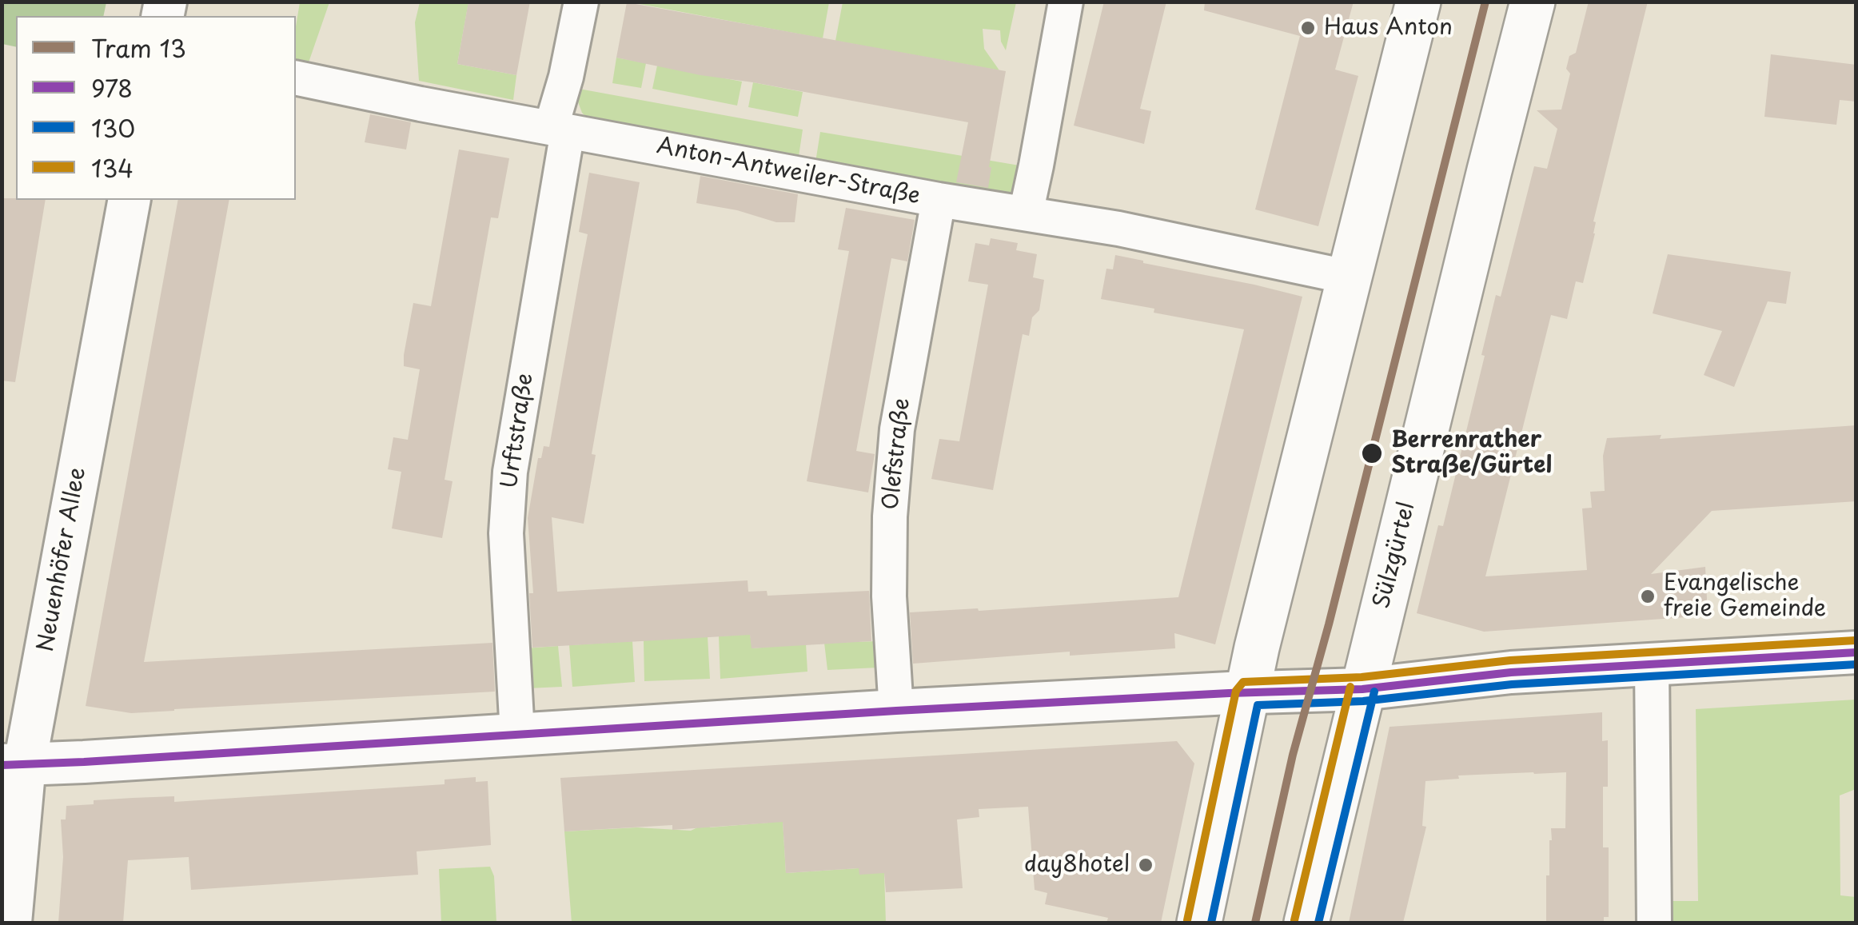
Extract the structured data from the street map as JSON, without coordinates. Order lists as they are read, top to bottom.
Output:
{
  "streets": {
    "main road": ["Sülzgürtel"],
    "street": [
      "Anton-Antweiler-Straße",
      "Urftstraße",
      "Olefstraße",
      "Neuenhöfer Allee"
    ]
  },
  "crossings": [
    ["Anton-Antweiler-Straße", "Urftstraße"],
    ["Anton-Antweiler-Straße", "Olefstraße"]
  ],
  "places": [
    "Haus Anton",
    "Berrenrather Straße/Gürtel",
    "Evangelische freie Gemeinde",
    "day8hotel"
  ],
  "lines": [
    "tram line 13",
    "transit line 134",
    "transit line 978",
    "transit line 130"
  ],
  "legend": [
    "Tram 13",
    "978",
    "130",
    "134"
  ]
}
